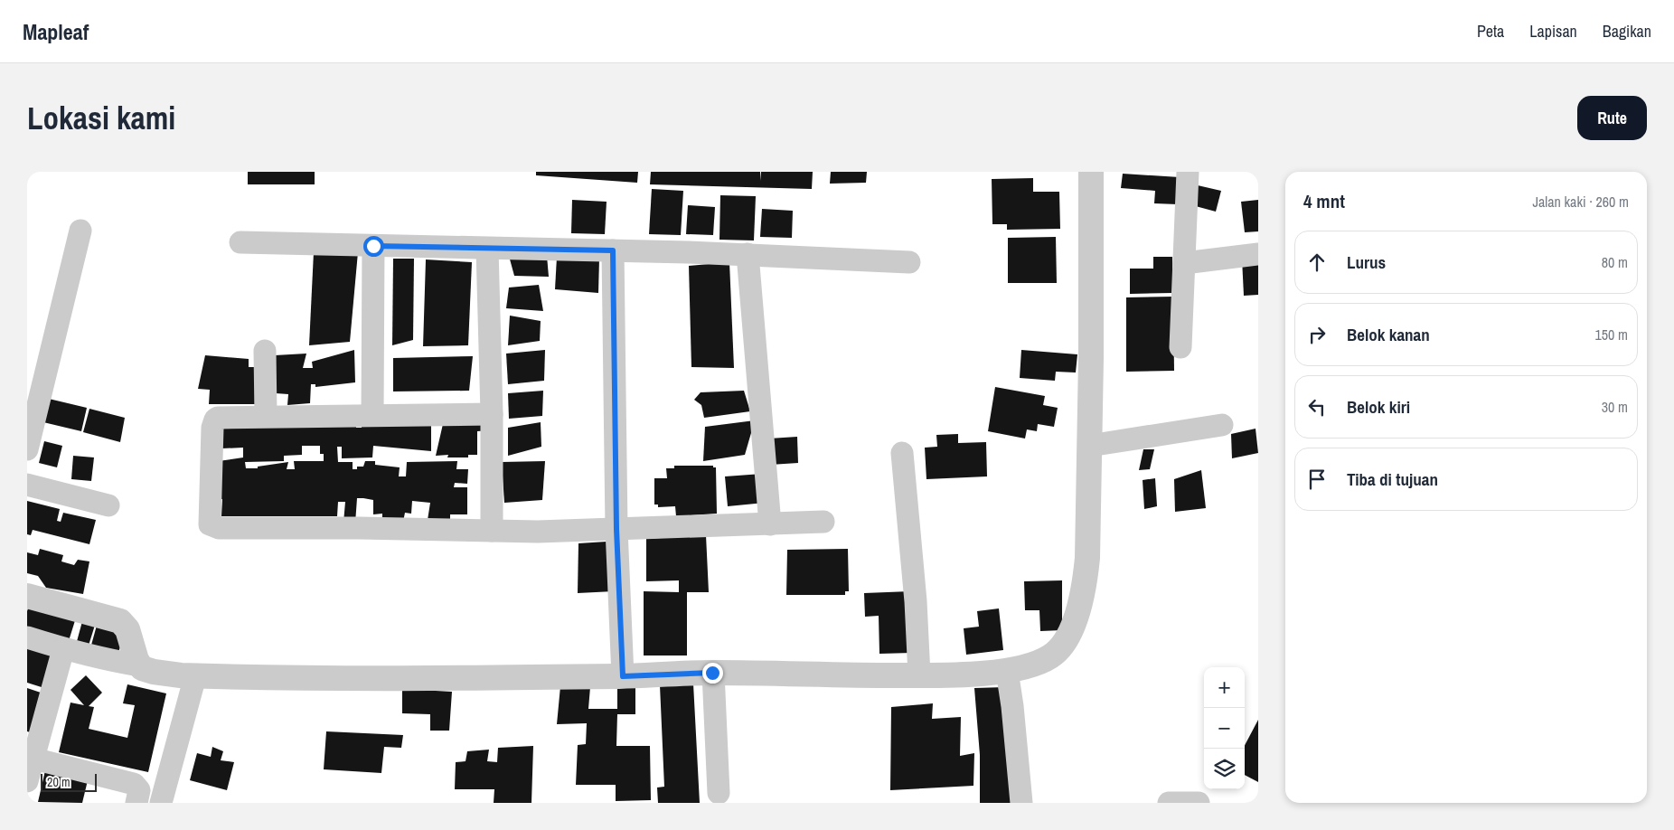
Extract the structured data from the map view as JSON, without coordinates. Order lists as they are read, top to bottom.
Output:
{
  "scale_bar": "20 m",
  "page": {
    "header": "Mapleaf",
    "nav": ["Peta", "Lapisan", "Bagikan"],
    "buttons": "Rute",
    "title": "Lokasi kami",
    "heading": ["4 mnt", "Jalan kaki · 260 m"],
    "list": [
      ["Lurus", "80 m"],
      ["Belok kanan", "150 m"],
      ["Belok kiri", "30 m"],
      "Tiba di tujuan"
    ],
    "map_buttons": ["+", "−"],
    "scale": "20 m"
  }
}
